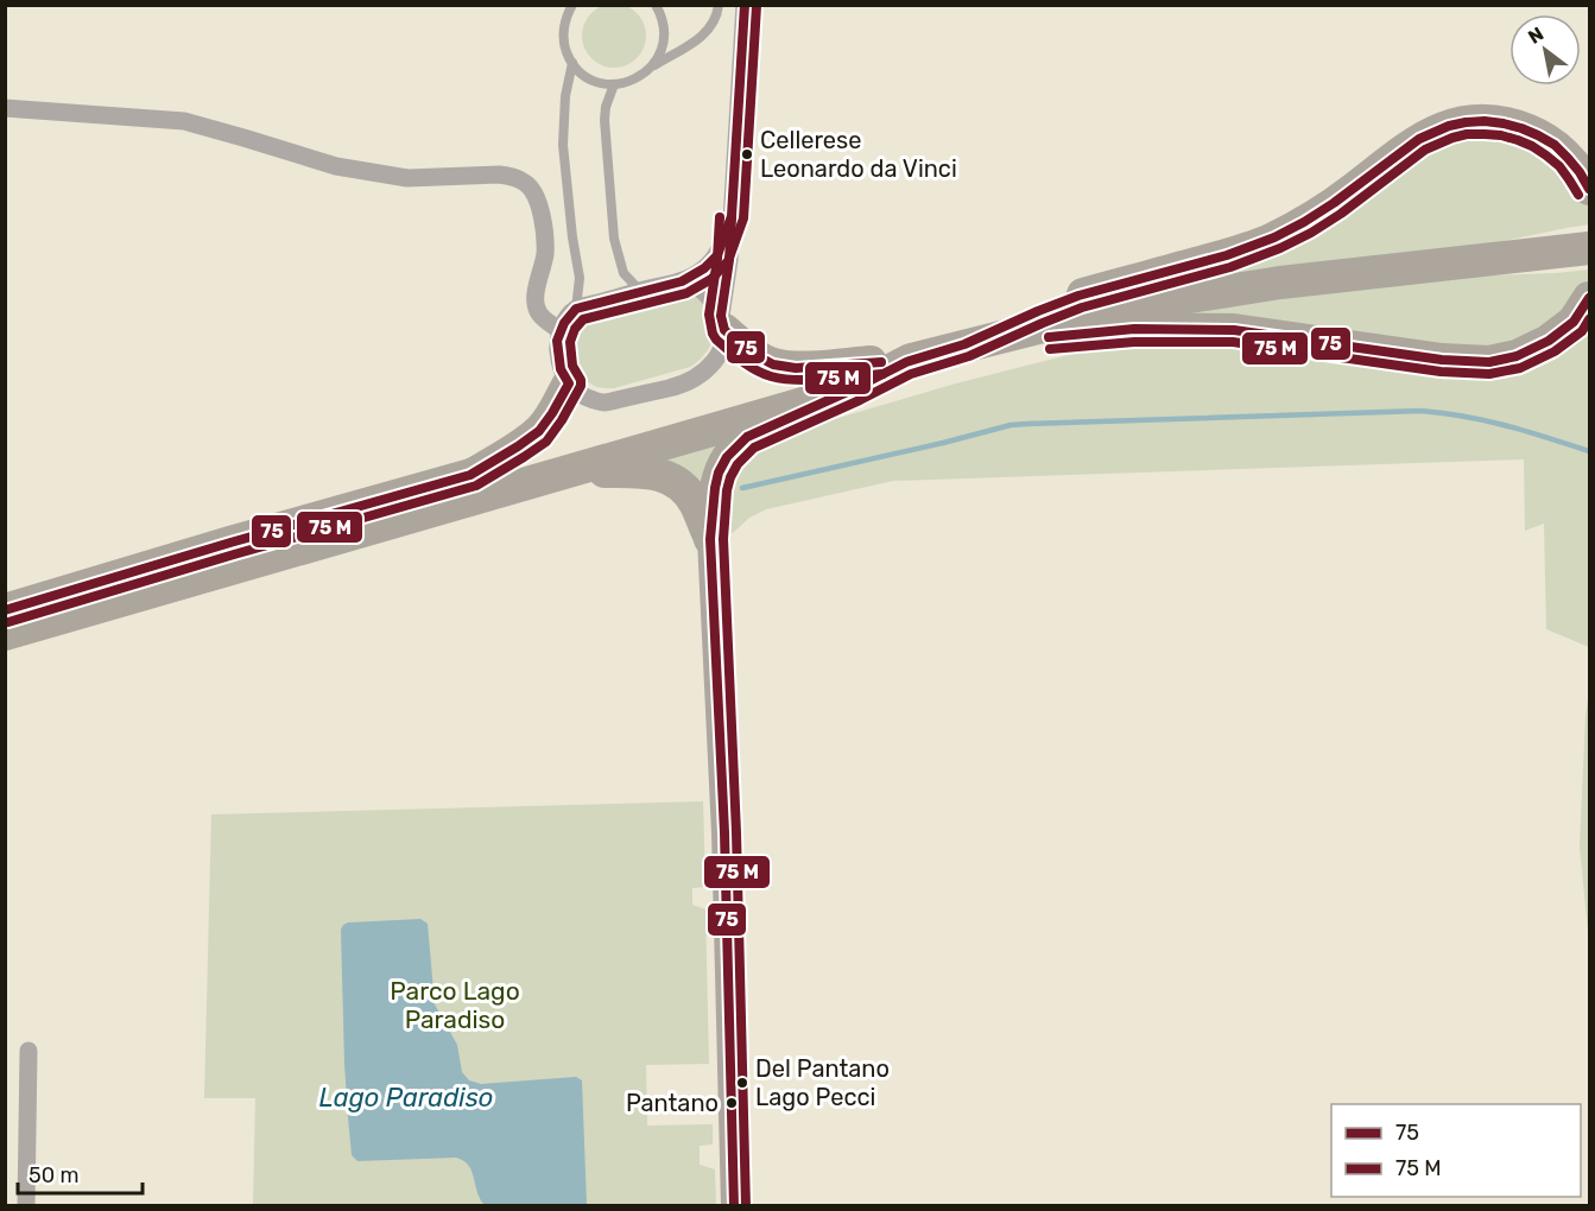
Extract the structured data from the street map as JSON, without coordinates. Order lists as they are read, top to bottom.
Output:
{
  "water": ["Lago Paradiso"],
  "parks": ["Parco Lago Paradiso"],
  "places": ["Cellerese Leonardo da Vinci", "Del Pantano Lago Pecci", "Pantano"],
  "lines": ["transit line 75"],
  "legend": ["75", "75 M"],
  "scale_bar": "50 m",
  "north": "top left"
}
